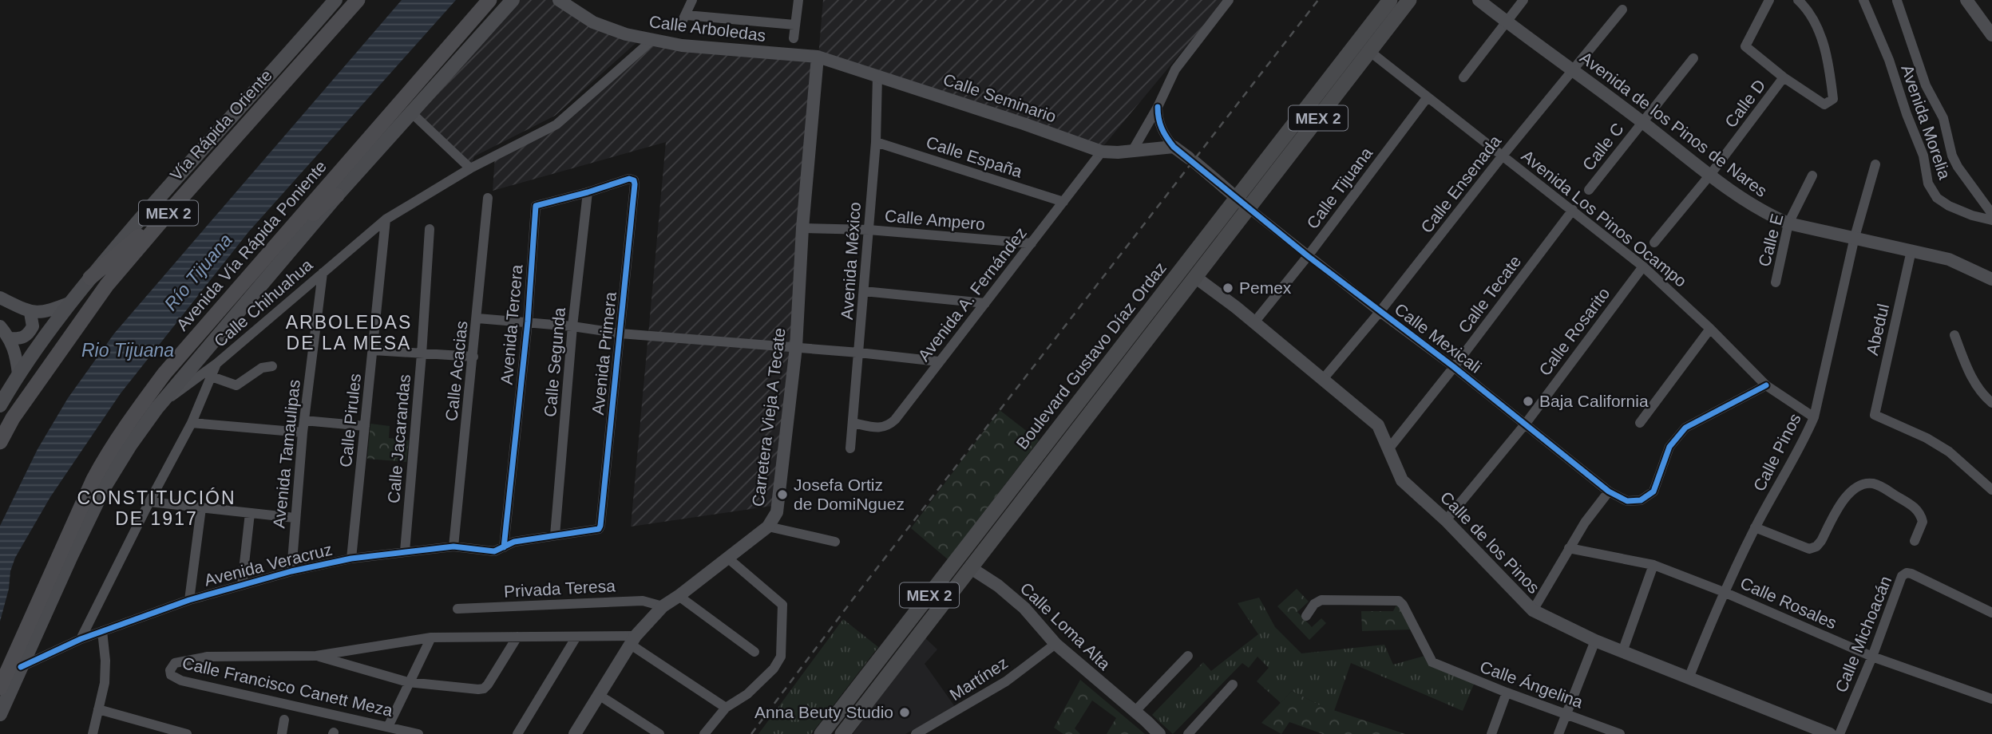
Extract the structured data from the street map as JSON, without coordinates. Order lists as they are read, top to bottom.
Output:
{
  "streets": {
    "highway": ["MEX 2", "Vía Rápida Oriente", "Avenida Vía Rápida Poniente"],
    "main road": ["Boulevard Gustavo Díaz Ordaz"],
    "street": [
      "Calle Arboledas",
      "Calle Seminario",
      "Calle D",
      "Avenida Morelia",
      "Avenida de los Pinos de Nares",
      "Calle C",
      "Calle España",
      "Calle Ensenada",
      "Calle Tijuana",
      "Avenida Los Pinos Ocampo",
      "Calle Ampero",
      "Calle E",
      "Avenida México",
      "Avenida A. Fernández",
      "Calle Tecate",
      "Calle Chihuahua",
      "Avenida Tercera",
      "Abedul",
      "Calle Rosarito",
      "Calle Mexicali",
      "Avenida Primera",
      "Calle Segunda",
      "Calle Acacias",
      "Carretera Vieja A Tecate",
      "Calle Pirules",
      "Calle Jacarandas",
      "Calle Pinos",
      "Avenida Tamaulipas",
      "Calle de los Pinos",
      "Avenida Veracruz",
      "Privada Teresa",
      "Calle Rosales",
      "Calle Loma Alta",
      "Calle Michoacán",
      "Martínez",
      "Calle Ángelina",
      "Calle Francisco Canett Meza"
    ]
  },
  "crossings": [
    ["Calle Arboledas", "Calle Seminario"],
    ["Calle Arboledas", "Calle Chihuahua"],
    ["Calle Arboledas", "Carretera Vieja A Tecate"],
    ["Calle Seminario", "Avenida México"],
    ["Calle Seminario", "Avenida A. Fernández"],
    ["Calle Seminario", "Carretera Vieja A Tecate"],
    ["Calle D", "Avenida de los Pinos de Nares"],
    ["Avenida de los Pinos de Nares", "Calle C"],
    ["Avenida de los Pinos de Nares", "Calle Ensenada"],
    ["Avenida de los Pinos de Nares", "Calle E"],
    ["Avenida de los Pinos de Nares", "Abedul"],
    ["Avenida de los Pinos de Nares", "Calle Pinos"],
    ["Calle España", "Avenida México"],
    ["Calle España", "Avenida A. Fernández"],
    ["Calle Ensenada", "Avenida Los Pinos Ocampo"],
    ["Calle Ensenada", "Calle Mexicali"],
    ["Calle Ensenada", "Calle de los Pinos"],
    ["Calle Tijuana", "Avenida Los Pinos Ocampo"],
    ["Calle Tijuana", "Calle Mexicali"],
    ["Calle Tijuana", "Calle de los Pinos"],
    ["Avenida Los Pinos Ocampo", "Calle Tecate"],
    ["Avenida Los Pinos Ocampo", "Calle Rosarito"],
    ["Avenida Los Pinos Ocampo", "Calle Mexicali"],
    ["Avenida Los Pinos Ocampo", "Boulevard Gustavo Díaz Ordaz"],
    ["Avenida Los Pinos Ocampo", "Calle Pinos"],
    ["Calle Ampero", "Avenida México"],
    ["Calle Ampero", "Avenida A. Fernández"],
    ["Calle Ampero", "Carretera Vieja A Tecate"],
    ["Avenida México", "Avenida A. Fernández"],
    ["Calle Tecate", "Calle Mexicali"],
    ["Calle Tecate", "Calle de los Pinos"],
    ["Calle Chihuahua", "Calle Pirules"],
    ["Calle Chihuahua", "Avenida Tamaulipas"],
    ["Calle Chihuahua", "Avenida Veracruz"],
    ["Avenida Tercera", "Avenida Primera"],
    ["Avenida Tercera", "Calle Segunda"],
    ["Avenida Tercera", "Avenida Veracruz"],
    ["Calle Rosarito", "Calle Mexicali"],
    ["Calle Rosarito", "Calle de los Pinos"],
    ["Calle Mexicali", "Boulevard Gustavo Díaz Ordaz"],
    ["Avenida Primera", "Avenida Veracruz"],
    ["Boulevard Gustavo Díaz Ordaz", "Calle de los Pinos"],
    ["Boulevard Gustavo Díaz Ordaz", "Calle Loma Alta"],
    ["Calle Segunda", "Avenida Veracruz"],
    ["Calle Acacias", "Avenida Veracruz"],
    ["Carretera Vieja A Tecate", "Privada Teresa"],
    ["Calle Pirules", "Avenida Veracruz"],
    ["Calle Jacarandas", "Avenida Veracruz"],
    ["Calle Pinos", "Calle de los Pinos"],
    ["Calle Pinos", "Calle Rosales"],
    ["Avenida Tamaulipas", "Avenida Veracruz"],
    ["Calle Rosales", "Calle Michoacán"],
    ["Calle Loma Alta", "Martínez"]
  ],
  "districts": ["ARBOLEDAS DE LA MESA", "CONSTITUCIÓN DE 1917"],
  "water": ["Río Tijuana", "Rio Tijuana"],
  "places": [
    "Pemex",
    "Baja California",
    "Josefa Ortiz de DomiNguez",
    "Anna Beuty Studio"
  ]
}
